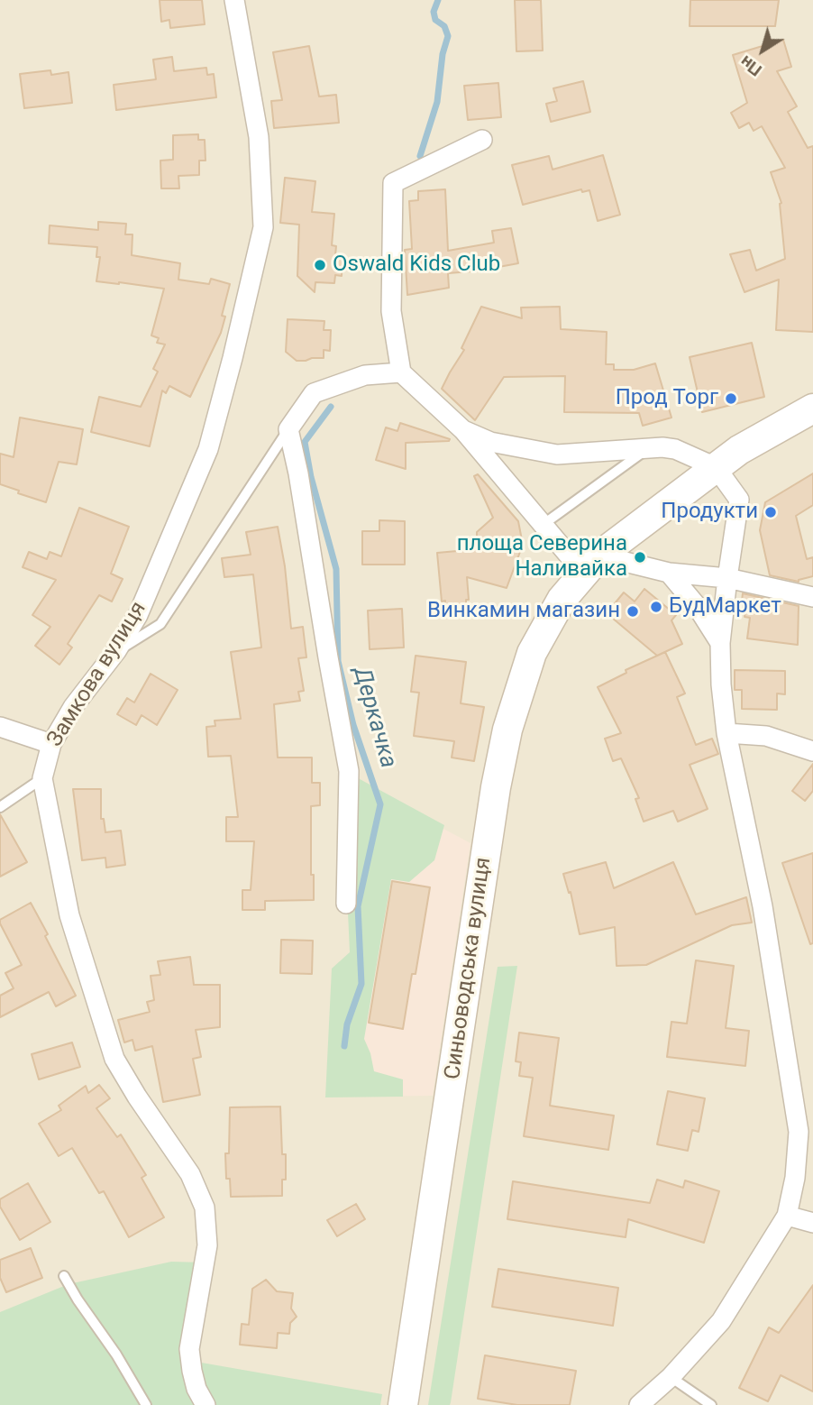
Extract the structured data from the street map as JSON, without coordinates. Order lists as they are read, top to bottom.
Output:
{
  "streets": {
    "main road": ["Синьоводська вулиця"],
    "street": ["Замкова вулиця"]
  },
  "water": ["Деркачка"],
  "places": [
    "Oswald Kids Club",
    "Прод Торг",
    "Продукти",
    "площа Северина Наливайка",
    "БудМаркет",
    "Винкамин магазин"
  ],
  "north": "bottom left"
}
